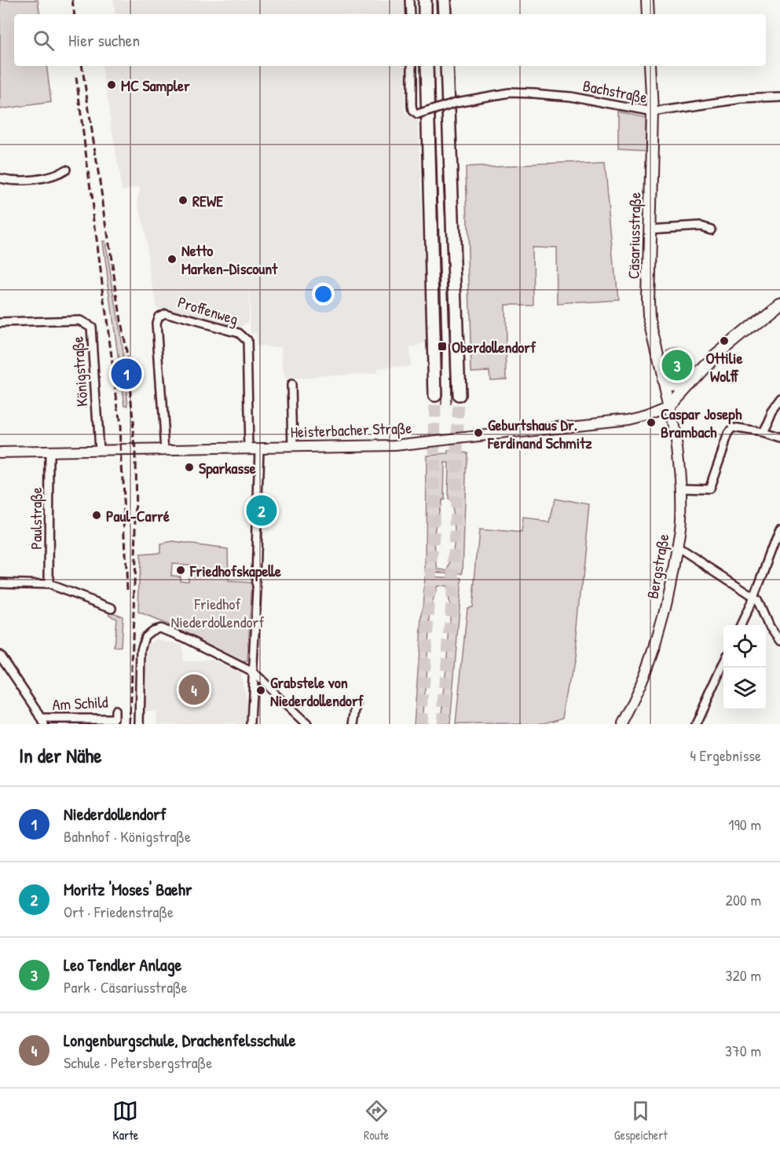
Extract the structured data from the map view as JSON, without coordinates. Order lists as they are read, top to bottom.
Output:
{
  "streets": {
    "main road": ["Cäsariusstraße", "Heisterbacher Straße"],
    "street": [
      "Bachstraße",
      "Proffenweg",
      "Königstraße",
      "Paulstraße",
      "Bergstraße",
      "Am Schild"
    ]
  },
  "crossings": [
    ["Bachstraße", "Cäsariusstraße"],
    ["Cäsariusstraße", "Heisterbacher Straße"],
    ["Cäsariusstraße", "Bergstraße"],
    ["Proffenweg", "Heisterbacher Straße"],
    ["Königstraße", "Heisterbacher Straße"],
    ["Heisterbacher Straße", "Paulstraße"],
    ["Heisterbacher Straße", "Bergstraße"]
  ],
  "parks": ["Friedhof Niederdollendorf"],
  "places": {
    "other": [
      "MC Sampler",
      "REWE",
      "Netto Marken-Discount",
      "Ottilie Wolff",
      "Caspar Joseph Brambach",
      "Geburtshaus Dr. Ferdinand Schmitz",
      "Sparkasse",
      "Paul-Carré",
      "Friedhofskapelle",
      "Grabstele von Niederdollendorf"
    ],
    "transit": ["Oberdollendorf"]
  },
  "page": {
    "search": "Hier suchen",
    "pins": [
      "3",
      "1",
      "2",
      "4"
    ],
    "heading": ["In der Nähe", "4 Ergebnisse"],
    "list": [
      {
        "mark": "1",
        "name": "Niederdollendorf",
        "note": "Bahnhof · Königstraße",
        "value": "190 m"
      },
      {
        "mark": "2",
        "name": "Moritz 'Moses' Baehr",
        "note": "Ort · Friedenstraße",
        "value": "200 m"
      },
      {
        "mark": "3",
        "name": "Leo Tendler Anlage",
        "note": "Park · Cäsariusstraße",
        "value": "320 m"
      },
      {
        "mark": "4",
        "name": "Longenburgschule, Drachenfelsschule",
        "note": "Schule · Petersbergstraße",
        "value": "370 m"
      }
    ],
    "nav": ["Karte", "Route", "Gespeichert"]
  }
}
